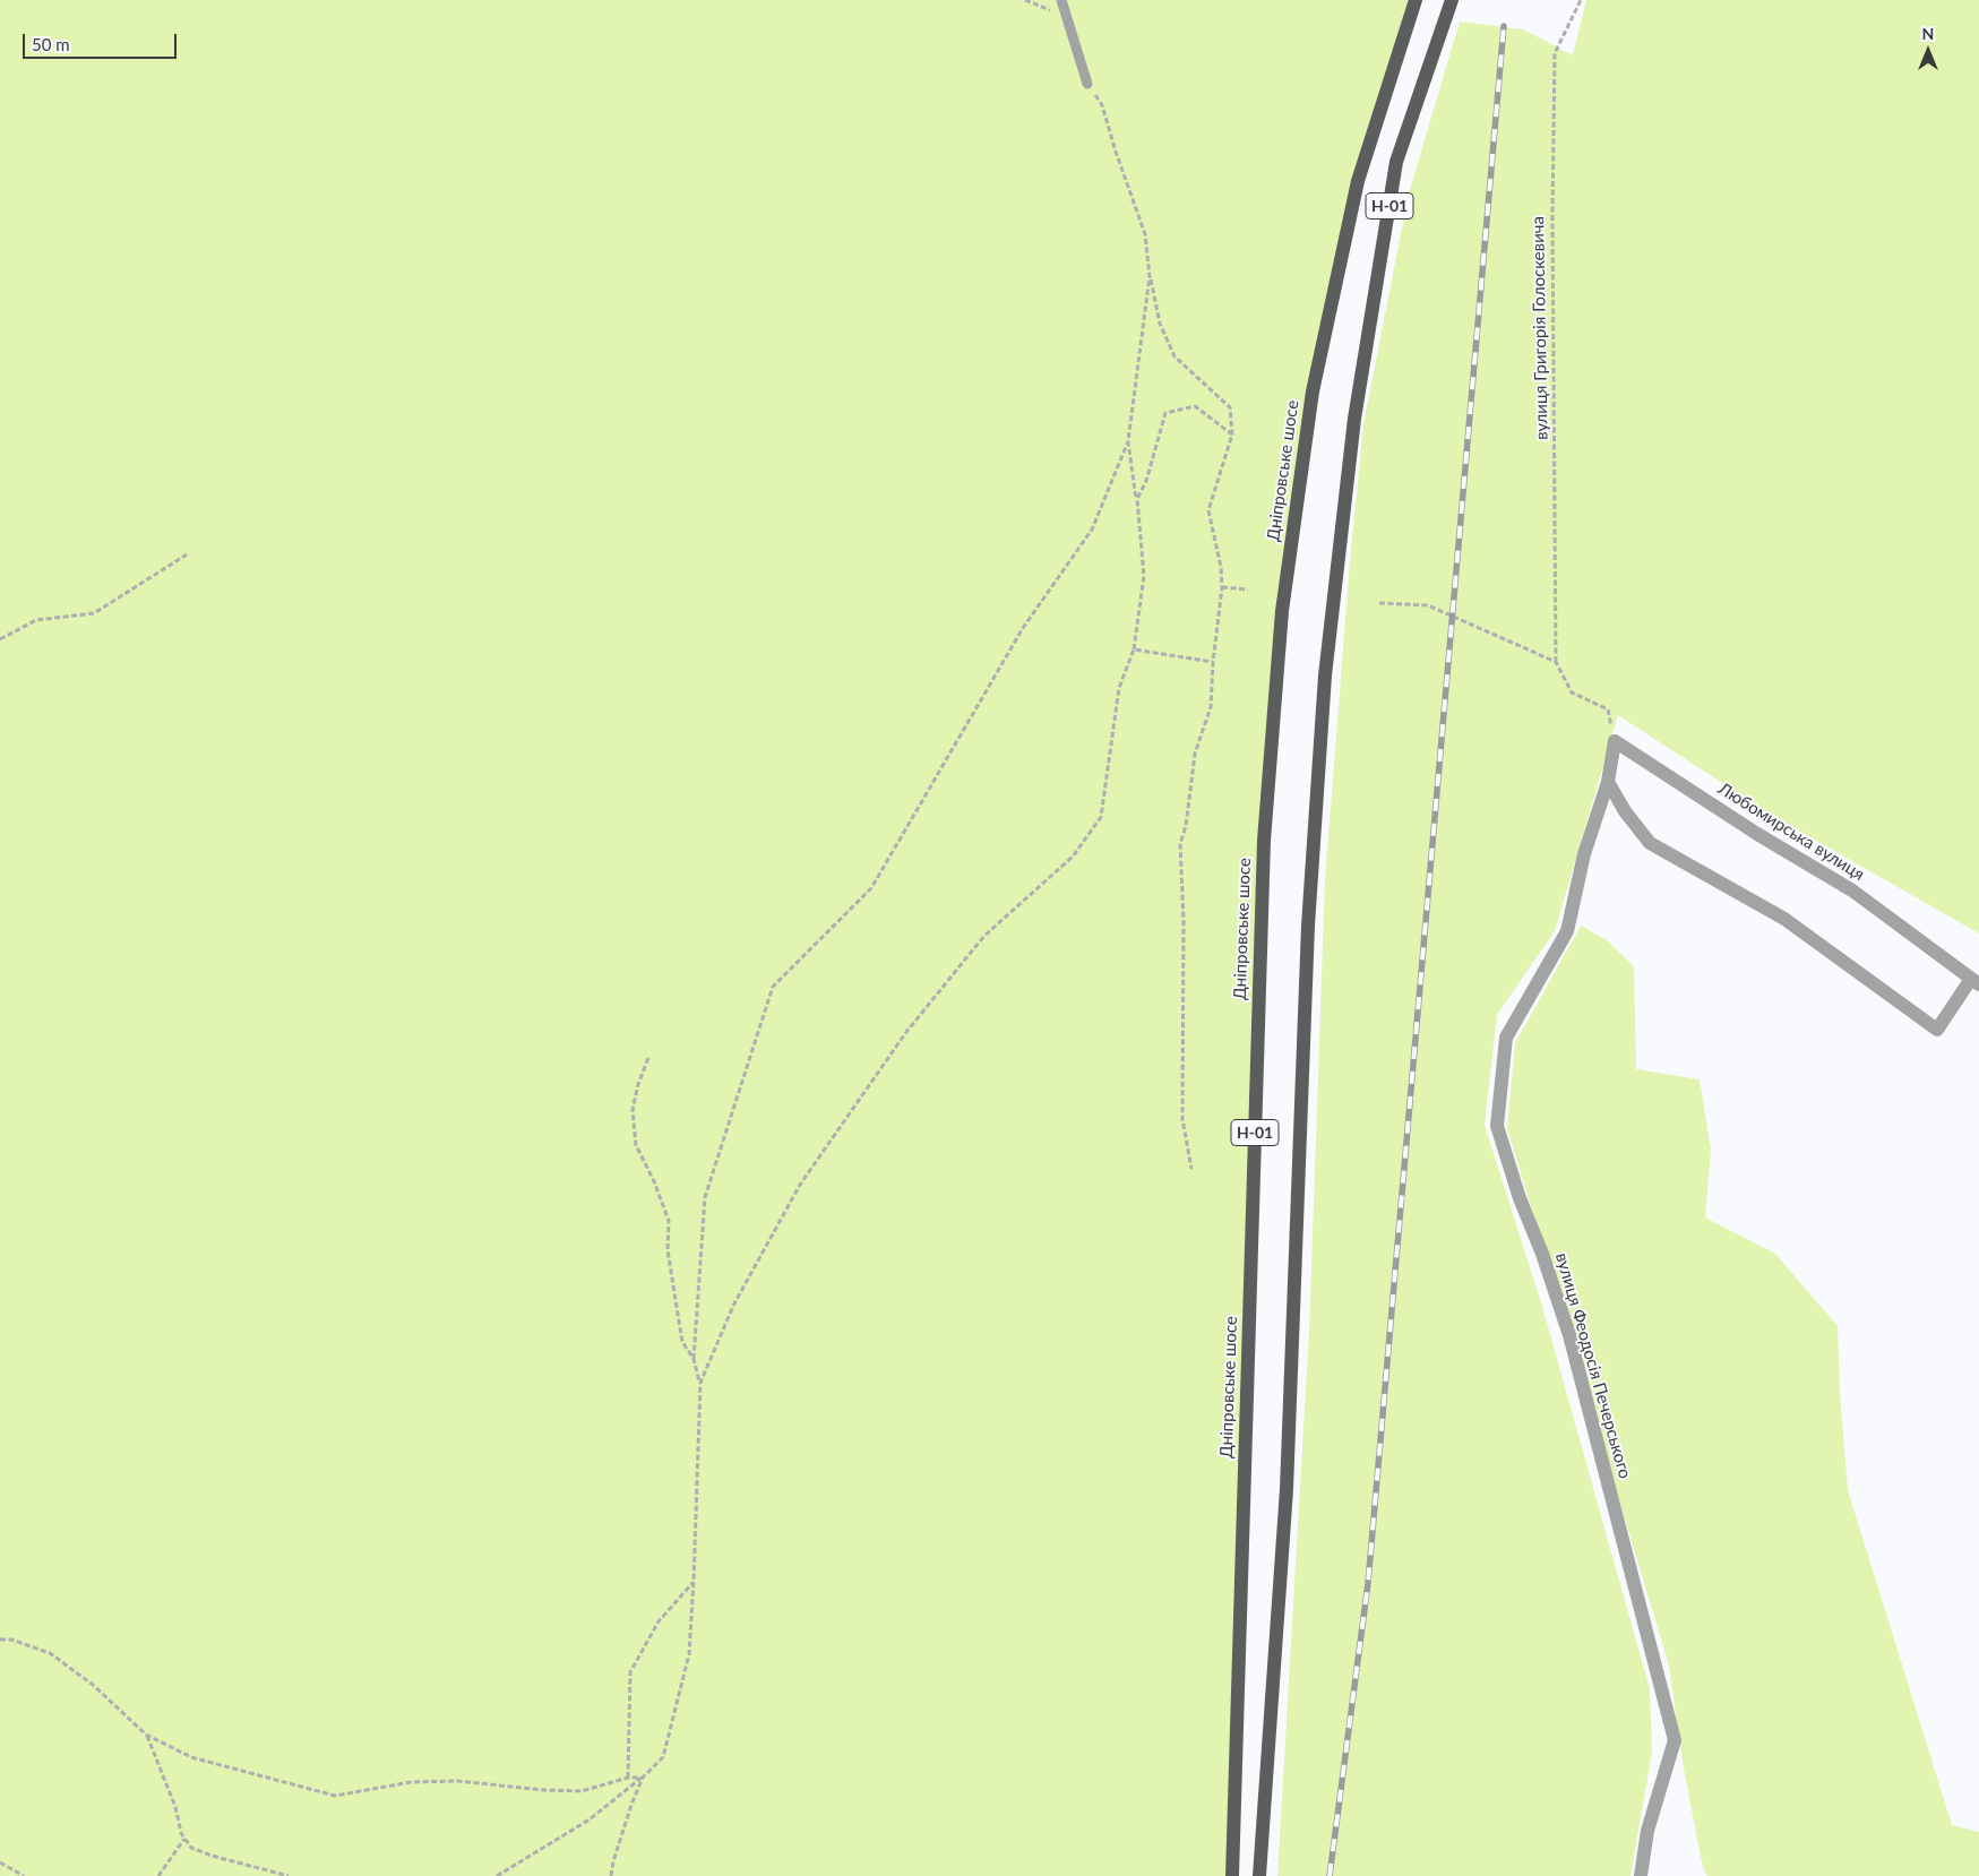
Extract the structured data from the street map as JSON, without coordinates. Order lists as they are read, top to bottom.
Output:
{
  "streets": {
    "main road": ["Н-01", "Дніпровське шосе"],
    "street": ["Любомирська вулиця", "вулиця Феодосія Печерського"],
    "path": ["вулиця Григорія Голоскевича"]
  },
  "scale_bar": "50 m",
  "north": "top"
}
